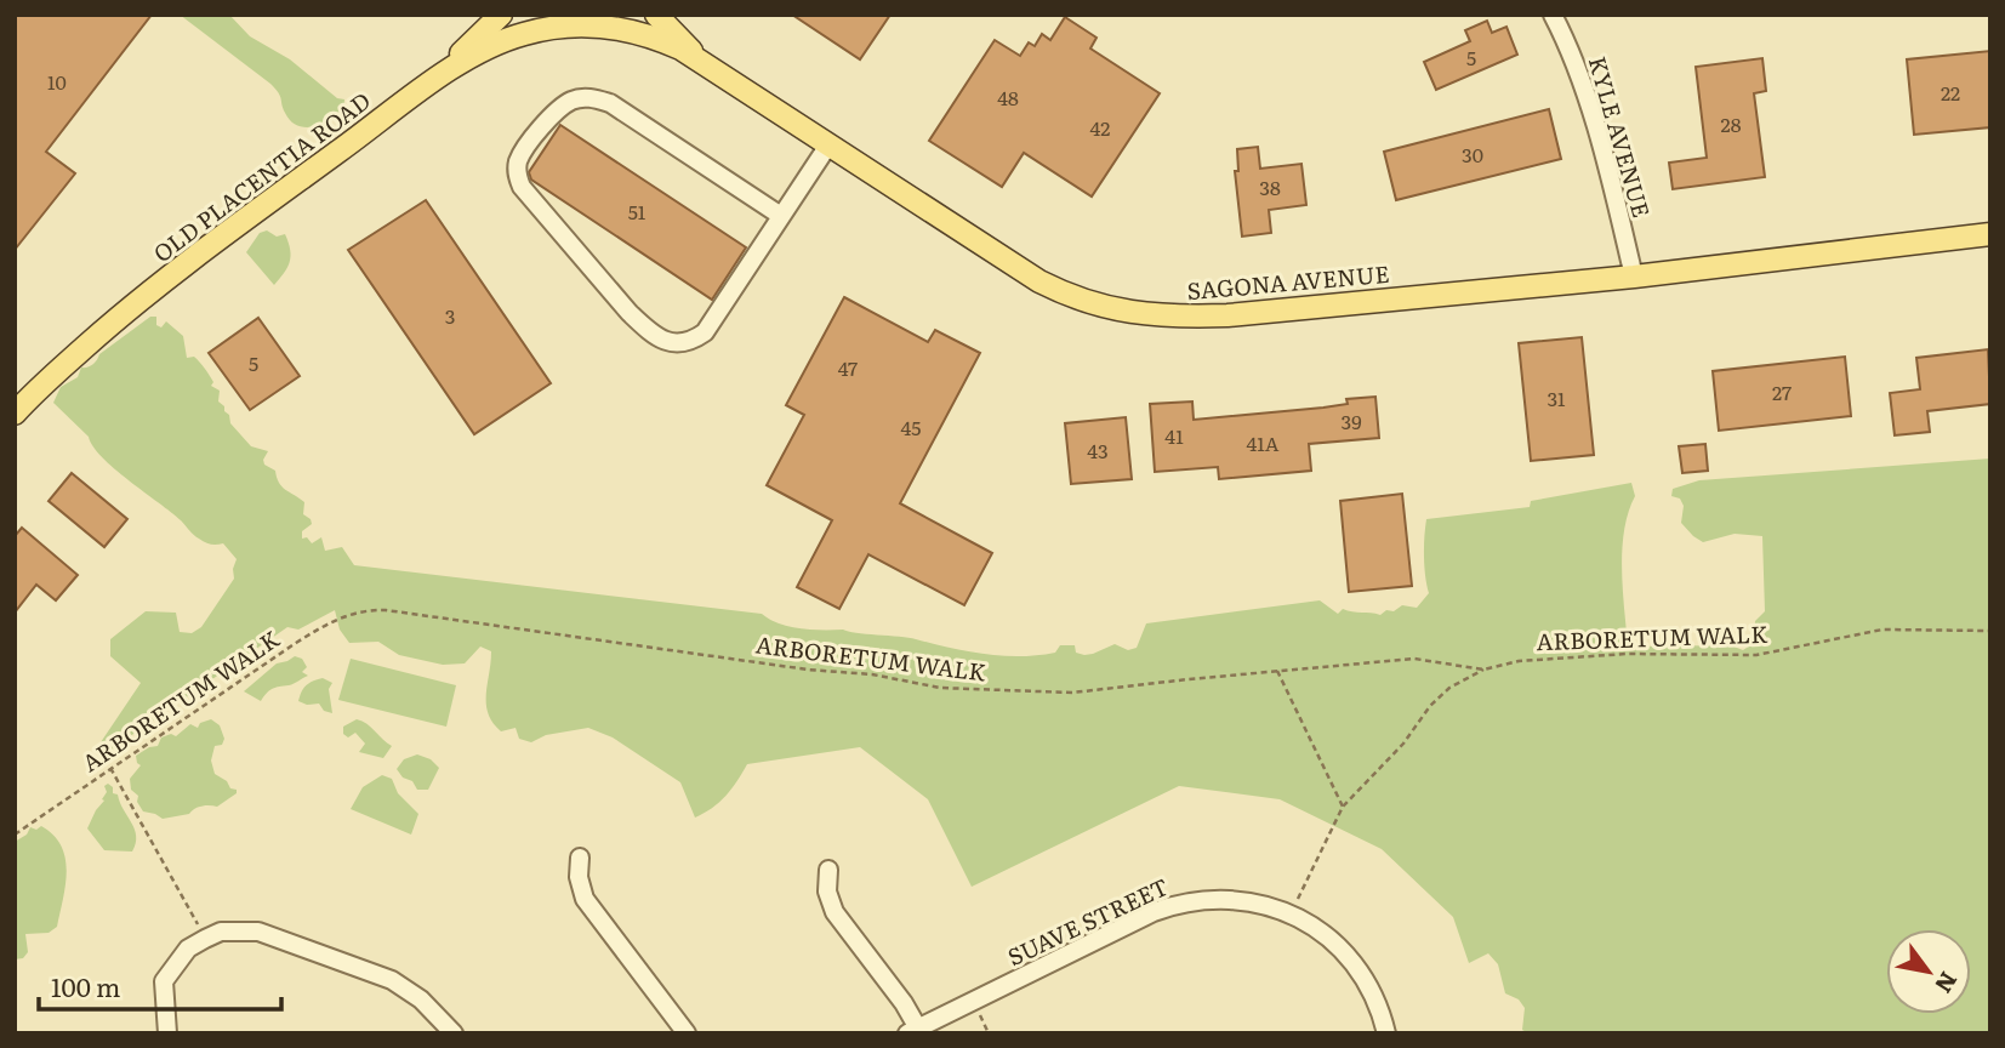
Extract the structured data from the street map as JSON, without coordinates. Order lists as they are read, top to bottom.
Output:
{
  "streets": {
    "main road": ["OLD PLACENTIA ROAD", "SAGONA AVENUE"],
    "street": ["KYLE AVENUE", "SUAVE STREET"],
    "path": ["ARBORETUM WALK"]
  },
  "crossings": [
    ["KYLE AVENUE", "SAGONA AVENUE"],
    ["OLD PLACENTIA ROAD", "SAGONA AVENUE"]
  ],
  "house_numbers": [
    "5",
    "10",
    "22",
    "48",
    "28",
    "42",
    "30",
    "38",
    "51",
    "3",
    "5",
    "47",
    "27",
    "31",
    "39",
    "45",
    "41",
    "41A",
    "43"
  ],
  "scale_bar": "100 m",
  "north": "bottom right"
}
